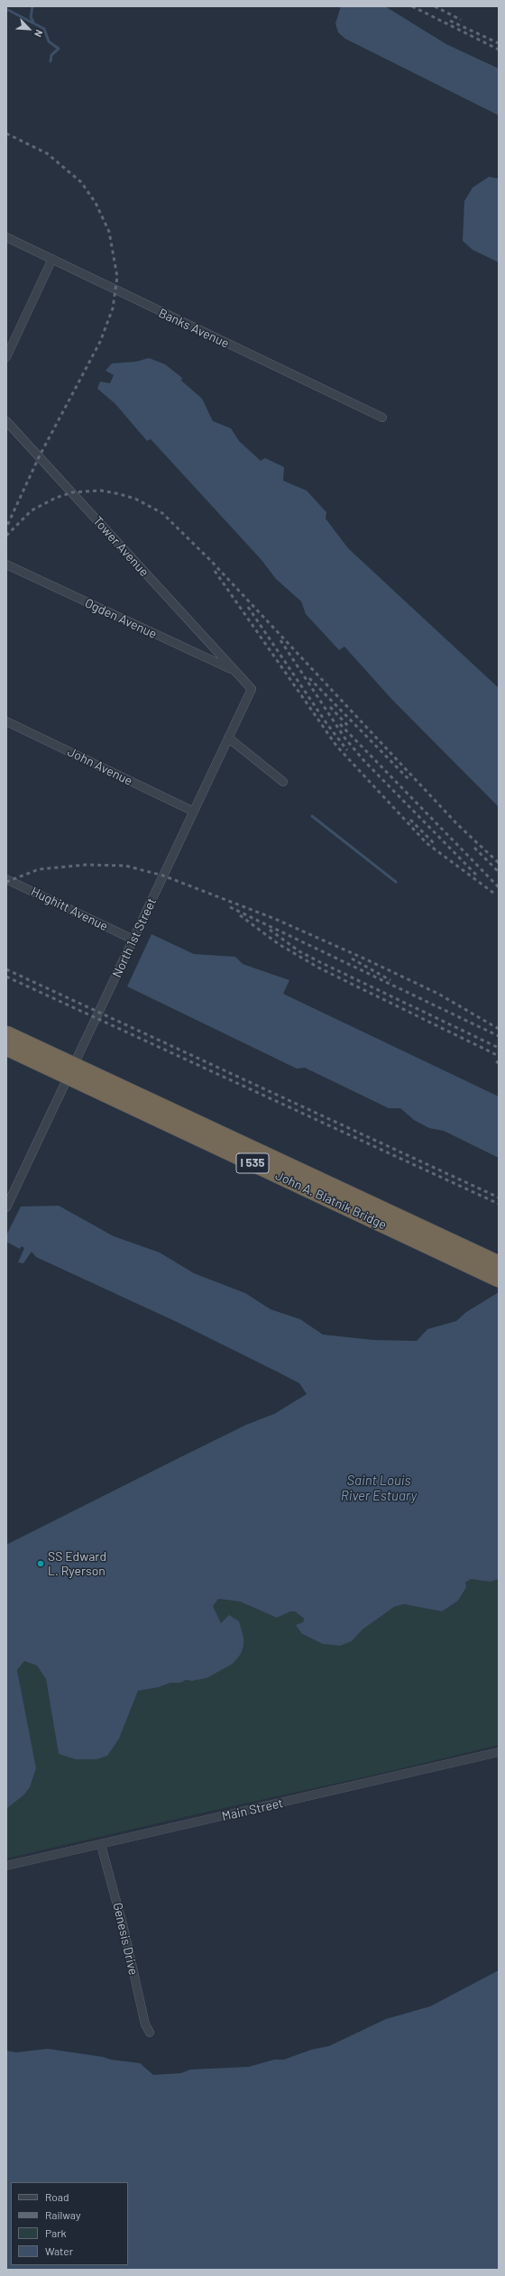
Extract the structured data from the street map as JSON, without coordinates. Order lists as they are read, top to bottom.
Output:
{
  "streets": {
    "highway": ["I 535", "John A. Blatnik Bridge"],
    "street": [
      "Banks Avenue",
      "Tower Avenue",
      "Ogden Avenue",
      "John Avenue",
      "Hughitt Avenue",
      "North 1st Street",
      "Main Street",
      "Genesis Drive"
    ]
  },
  "crossings": [
    ["Tower Avenue", "Ogden Avenue"],
    ["Tower Avenue", "North 1st Street"],
    ["Ogden Avenue", "North 1st Street"],
    ["John Avenue", "North 1st Street"],
    ["Hughitt Avenue", "North 1st Street"],
    ["Main Street", "Genesis Drive"]
  ],
  "water": ["Saint Louis River Estuary"],
  "places": ["SS Edward L. Ryerson"],
  "legend": [
    "Road",
    "Railway",
    "Park",
    "Water"
  ],
  "north": "bottom right"
}
